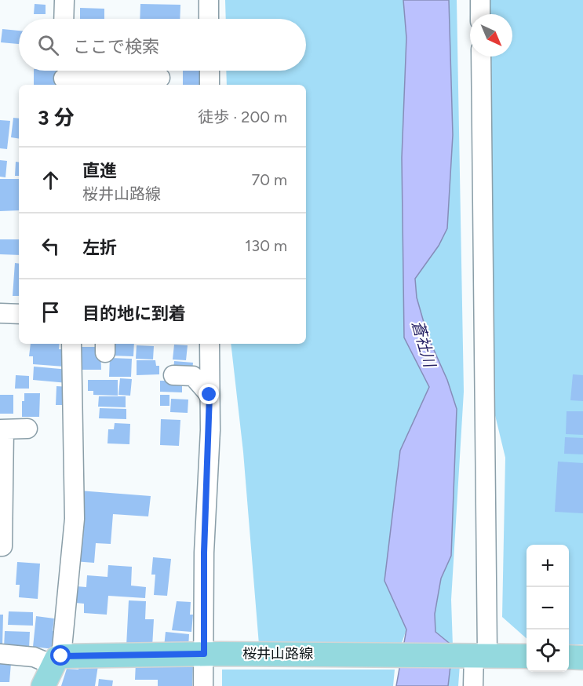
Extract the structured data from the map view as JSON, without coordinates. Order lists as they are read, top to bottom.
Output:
{
  "streets": {
    "main road": ["桜井山路線"]
  },
  "water": ["蒼社川"],
  "north": "bottom right",
  "page": {
    "search": "ここで検索",
    "heading": ["3 分", "徒歩 · 200 m"],
    "list": [
      ["直進", "桜井山路線", "70 m"],
      ["左折", "130 m"],
      "目的地に到着"
    ],
    "map_buttons": ["+", "−"]
  }
}
